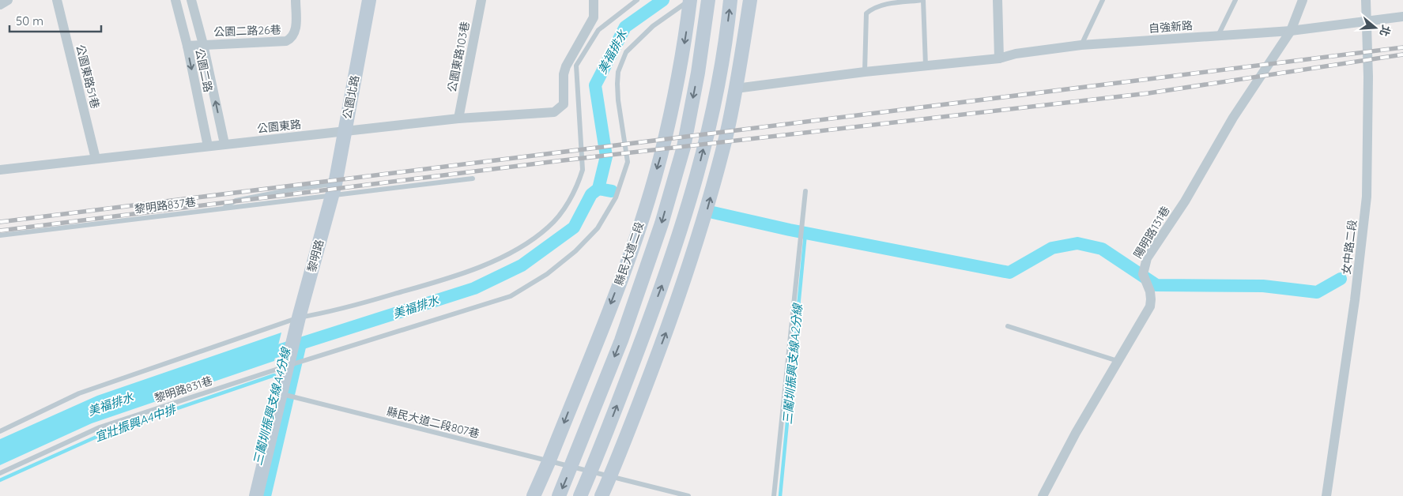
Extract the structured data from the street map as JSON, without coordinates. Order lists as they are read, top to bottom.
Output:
{
  "streets": {
    "street": [
      "自強新路",
      "公園二路26巷",
      "公園東路103巷",
      "公園二路",
      "公園東路51巷",
      "公園北路",
      "公園東路",
      "陽明路131巷",
      "女中路二段",
      "縣民大道二段",
      "黎明路"
    ],
    "lane": ["黎明路837巷", "黎明路831巷", "縣民大道二段807巷"]
  },
  "crossings": [
    ["自強新路", "陽明路131巷"],
    ["自強新路", "女中路二段"],
    ["公園二路26巷", "公園二路"],
    ["公園東路103巷", "公園東路"],
    ["公園二路", "公園東路"],
    ["公園東路51巷", "公園東路"],
    ["公園北路", "公園東路"],
    ["公園北路", "黎明路837巷"],
    ["公園北路", "黎明路"],
    ["黎明路837巷", "黎明路"],
    ["縣民大道二段", "黎明路831巷"],
    ["縣民大道二段", "縣民大道二段807巷"],
    ["黎明路", "黎明路831巷"]
  ],
  "water": [
    "美福排水",
    "三鬮圳振興支線A2分線",
    "三鬮圳振興支線A4分線",
    "宜壯振興A4中排"
  ],
  "scale_bar": "50 m",
  "north": "right"
}
